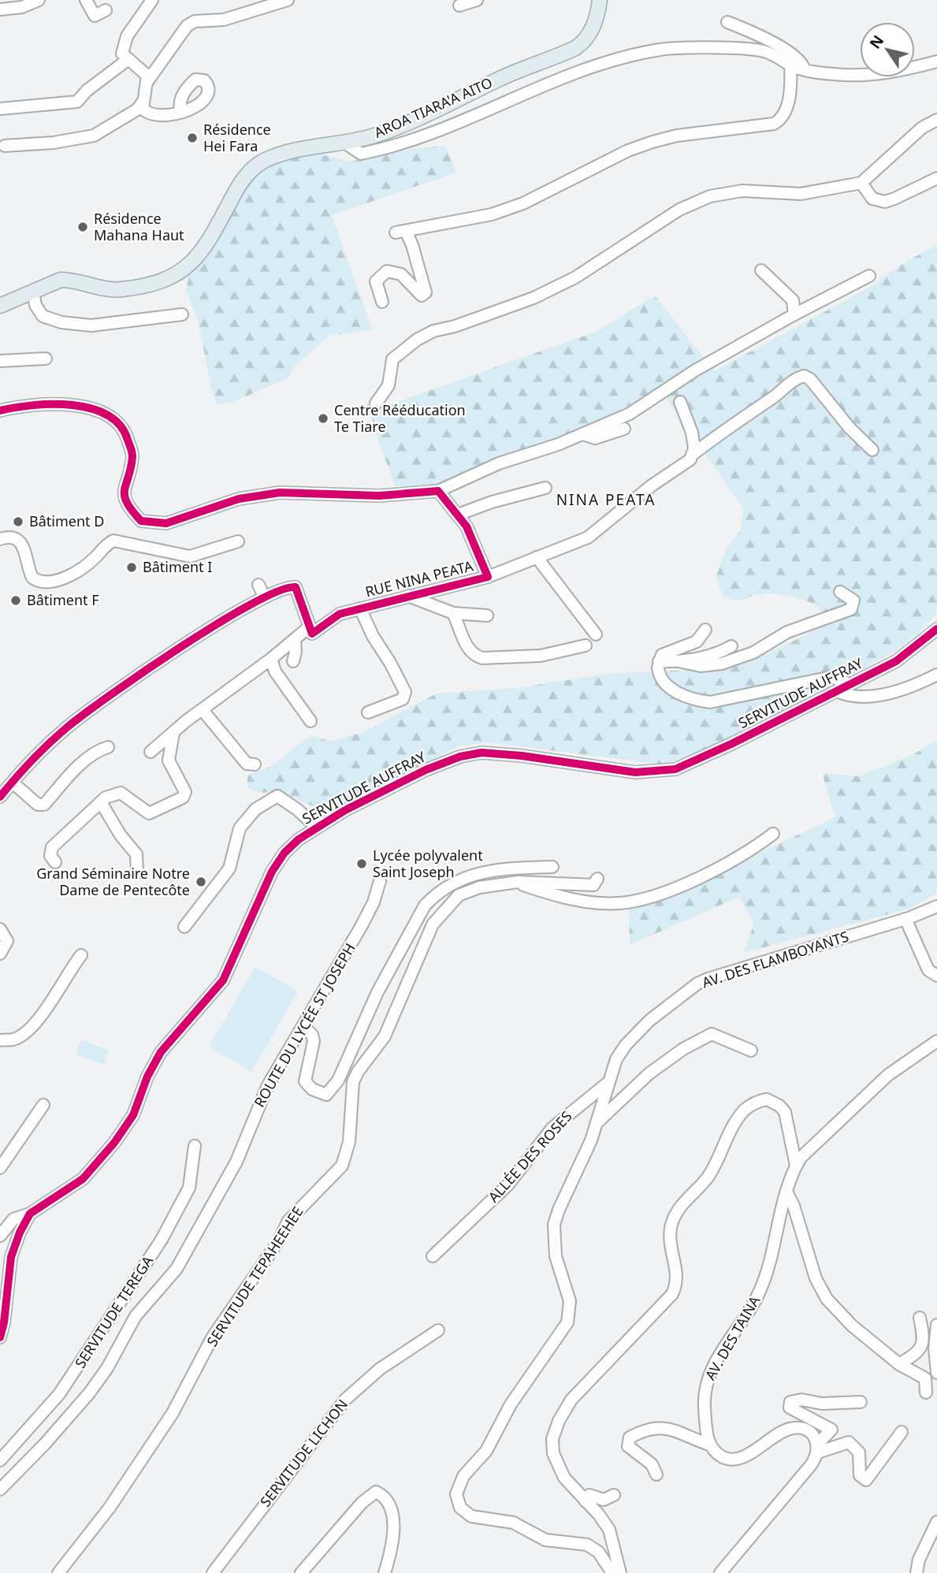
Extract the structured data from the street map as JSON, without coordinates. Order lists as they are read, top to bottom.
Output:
{
  "streets": {
    "main road": ["AROA TIARA'A AITO"],
    "street": [
      "RUE NINA PEATA",
      "SERVITUDE AUFFRAY",
      "AV. DES FLAMBOYANTS",
      "ROUTE DU LYCÉE ST JOSEPH",
      "ALLÉE DES ROSES",
      "SERVITUDE TEPAHEEHEE",
      "SERVITUDE TEREGA",
      "AV. DES TAINA",
      "SERVITUDE LICHON"
    ]
  },
  "crossings": [
    ["AV. DES FLAMBOYANTS", "ALLÉE DES ROSES"]
  ],
  "districts": ["NINA PEATA"],
  "places": [
    "Résidence Hei Fara",
    "Résidence Mahana Haut",
    "Centre Rééducation Te Tiare",
    "Bâtiment D",
    "Bâtiment I",
    "Bâtiment F",
    "Lycée polyvalent Saint Joseph",
    "Grand Séminaire Notre Dame de Pentecôte"
  ],
  "north": "top left"
}
